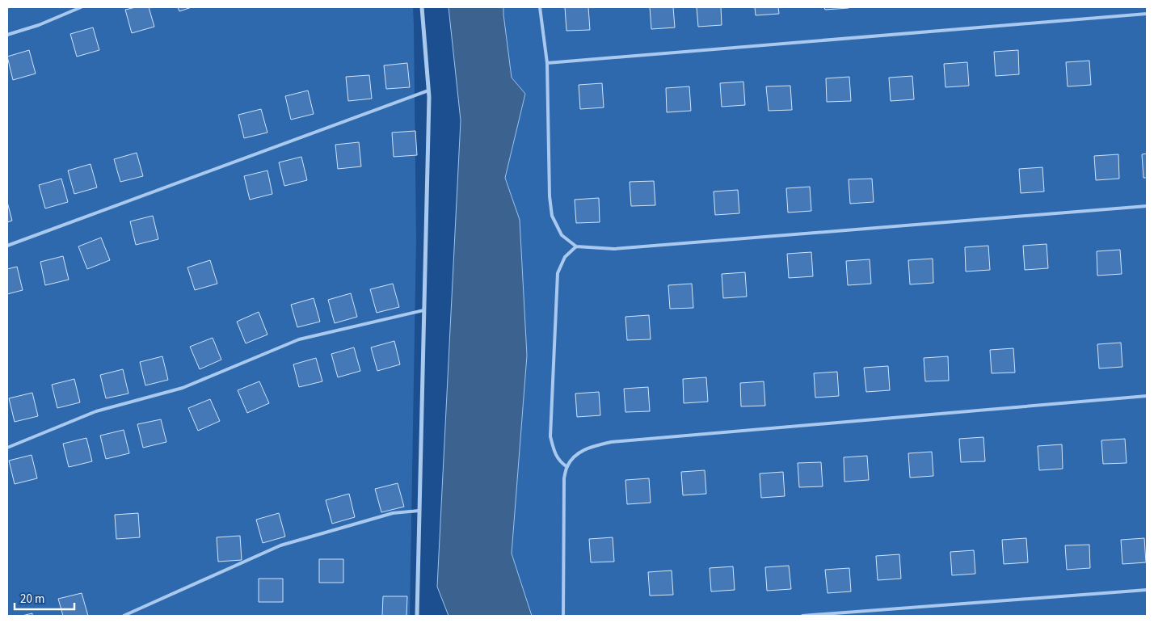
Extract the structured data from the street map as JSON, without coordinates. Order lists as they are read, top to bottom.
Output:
{
  "scale_bar": "20 m"
}
